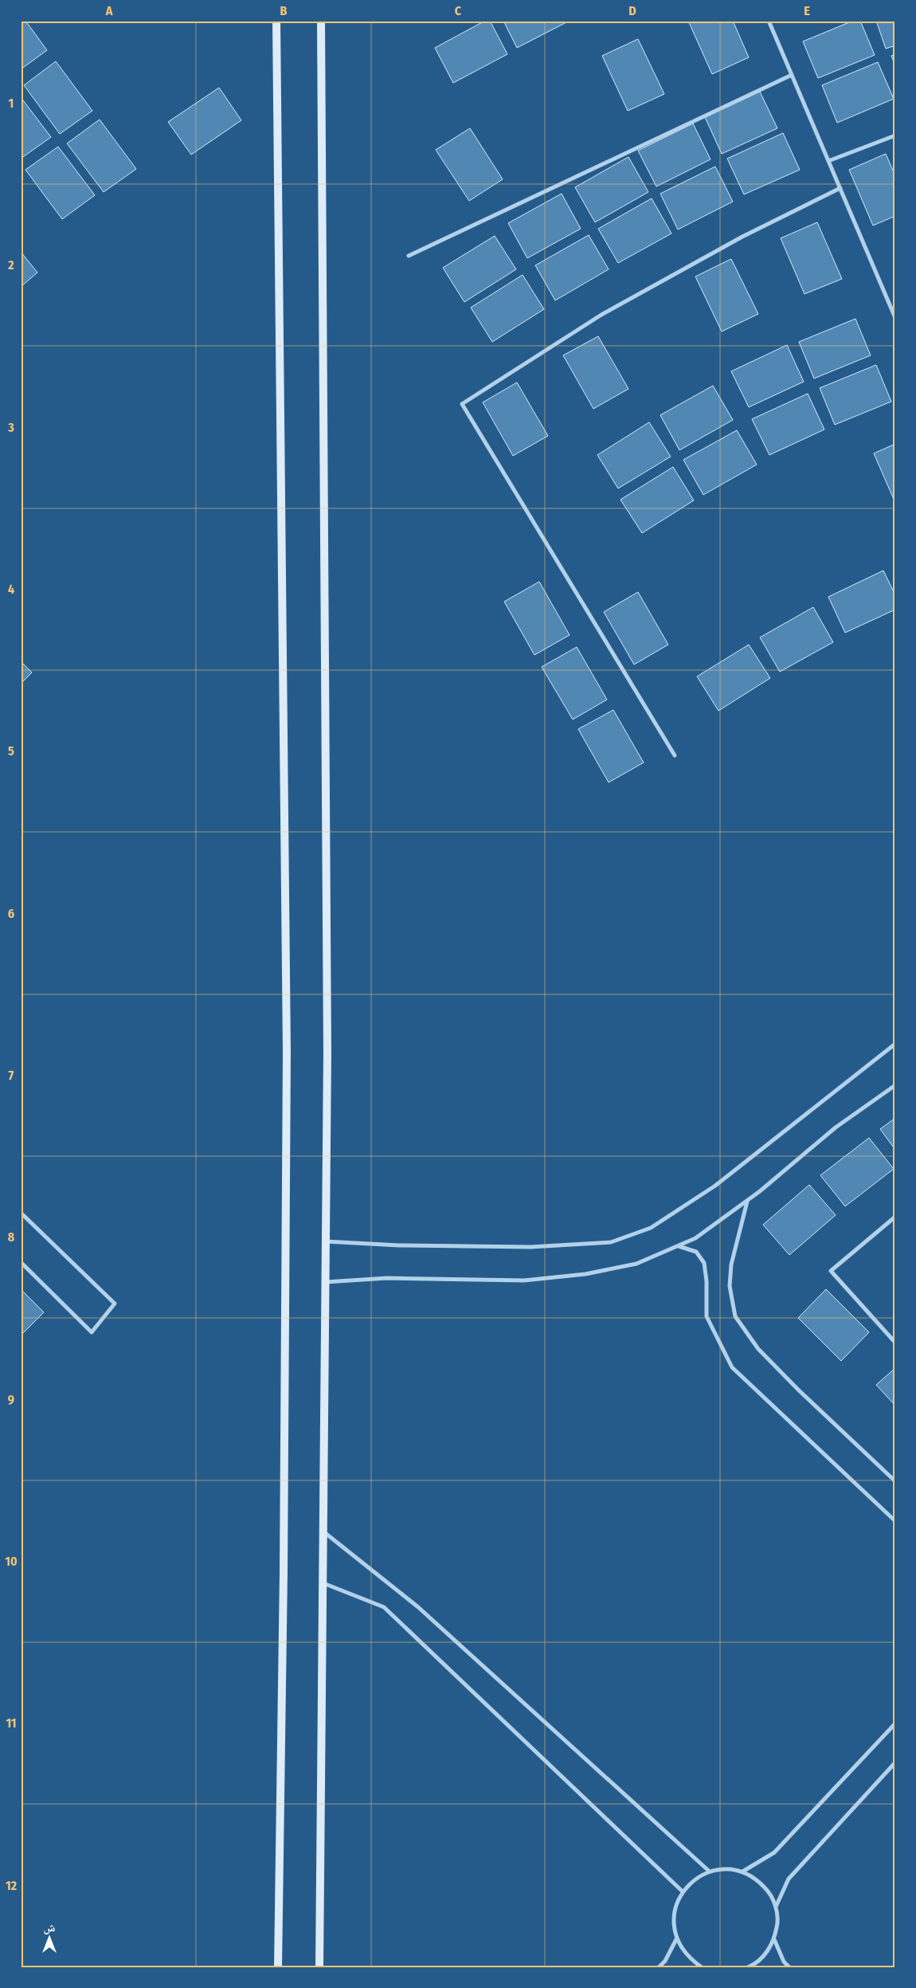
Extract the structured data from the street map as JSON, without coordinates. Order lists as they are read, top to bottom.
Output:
{
  "north": "top",
  "grid": {
    "columns": [
      "A",
      "B",
      "C",
      "D",
      "E"
    ],
    "rows": [
      "1",
      "2",
      "3",
      "4",
      "5",
      "6",
      "7",
      "8",
      "9",
      "10",
      "11",
      "12"
    ]
  }
}
